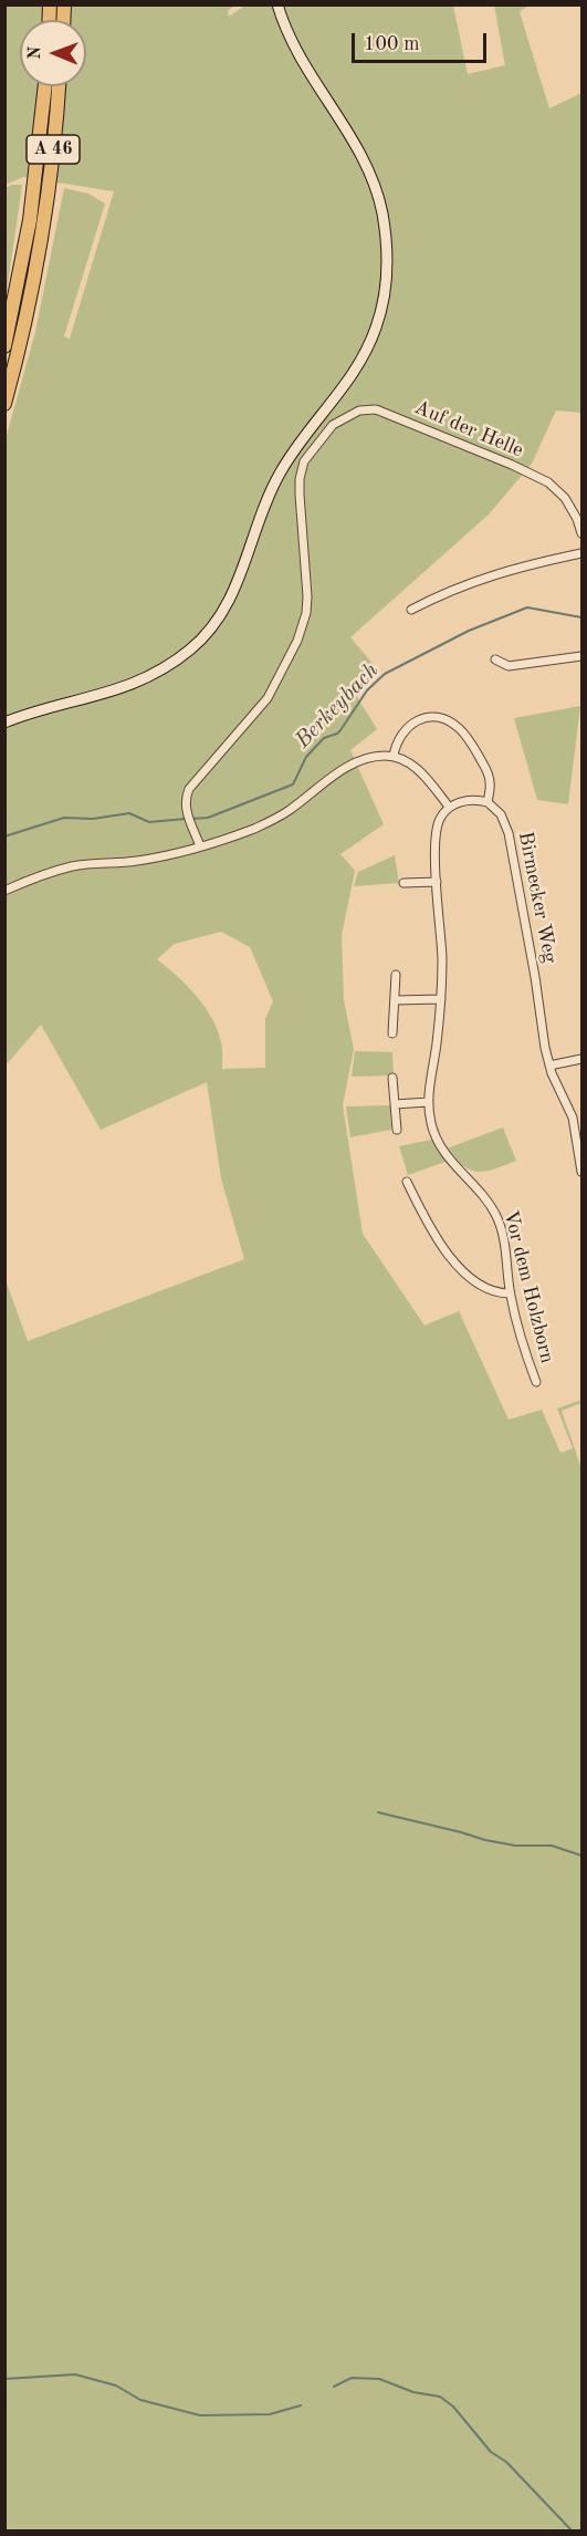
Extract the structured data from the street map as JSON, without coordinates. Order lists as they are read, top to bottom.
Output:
{
  "streets": {
    "highway": ["A 46"],
    "street": ["Auf der Helle", "Birmecker Weg", "Vor dem Holzborn"]
  },
  "water": ["Berkeybach"],
  "scale_bar": "100 m",
  "north": "left"
}
